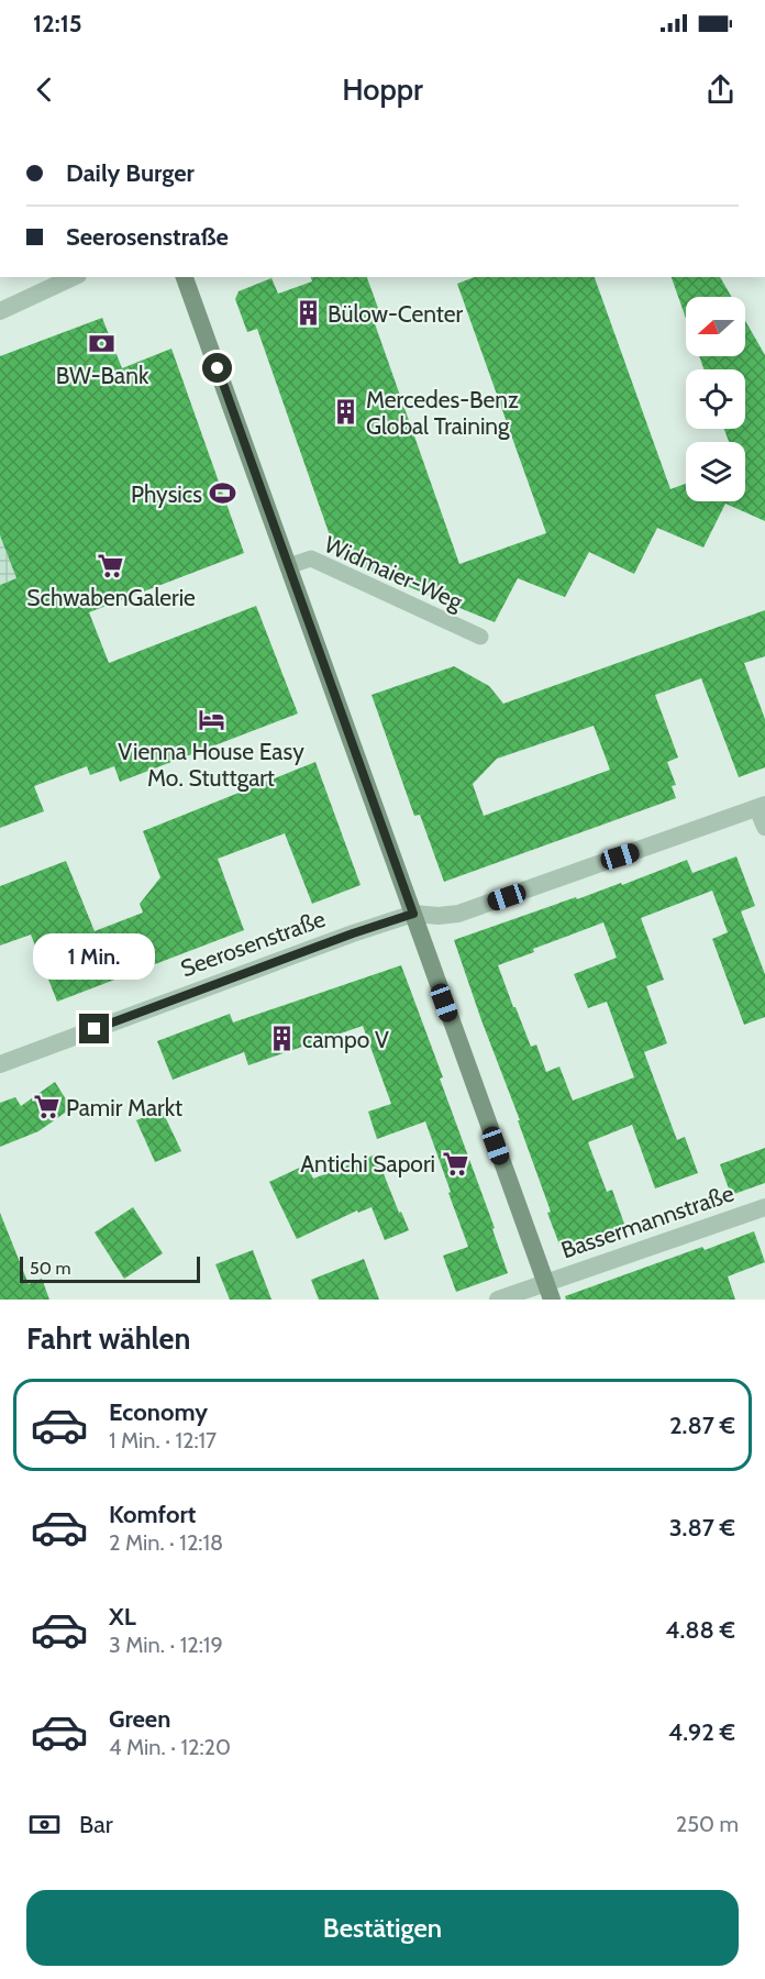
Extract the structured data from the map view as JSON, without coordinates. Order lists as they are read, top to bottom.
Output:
{
  "streets": {
    "street": ["Widmaier-Weg", "Seerosenstraße", "Bassermannstraße"]
  },
  "places": {
    "building": ["Bülow-Center", "Mercedes-Benz Global Training", "campo V"],
    "bank": ["BW-Bank"],
    "sports": ["Physics"],
    "supermarket": ["SchwabenGalerie", "Pamir Markt", "Antichi Sapori"],
    "hotel": ["Vienna House Easy Mo. Stuttgart"]
  },
  "scale_bar": "50 m",
  "north": "left",
  "page": {
    "status": "12:15",
    "header": "Hoppr",
    "banner": ["Daily Burger", "Seerosenstraße"],
    "bubble": "1 Min.",
    "scale": "50 m",
    "heading": "Fahrt wählen",
    "list": [
      {
        "name": "Economy",
        "note": "1 Min. · 12:17",
        "value": "2.87 €"
      },
      {
        "name": "Komfort",
        "note": "2 Min. · 12:18",
        "value": "3.87 €"
      },
      {
        "name": "XL",
        "note": "3 Min. · 12:19",
        "value": "4.88 €"
      },
      {
        "name": "Green",
        "note": "4 Min. · 12:20",
        "value": "4.92 €"
      }
    ],
    "pay": ["Bar", "250 m"],
    "buttons": "Bestätigen"
  }
}
